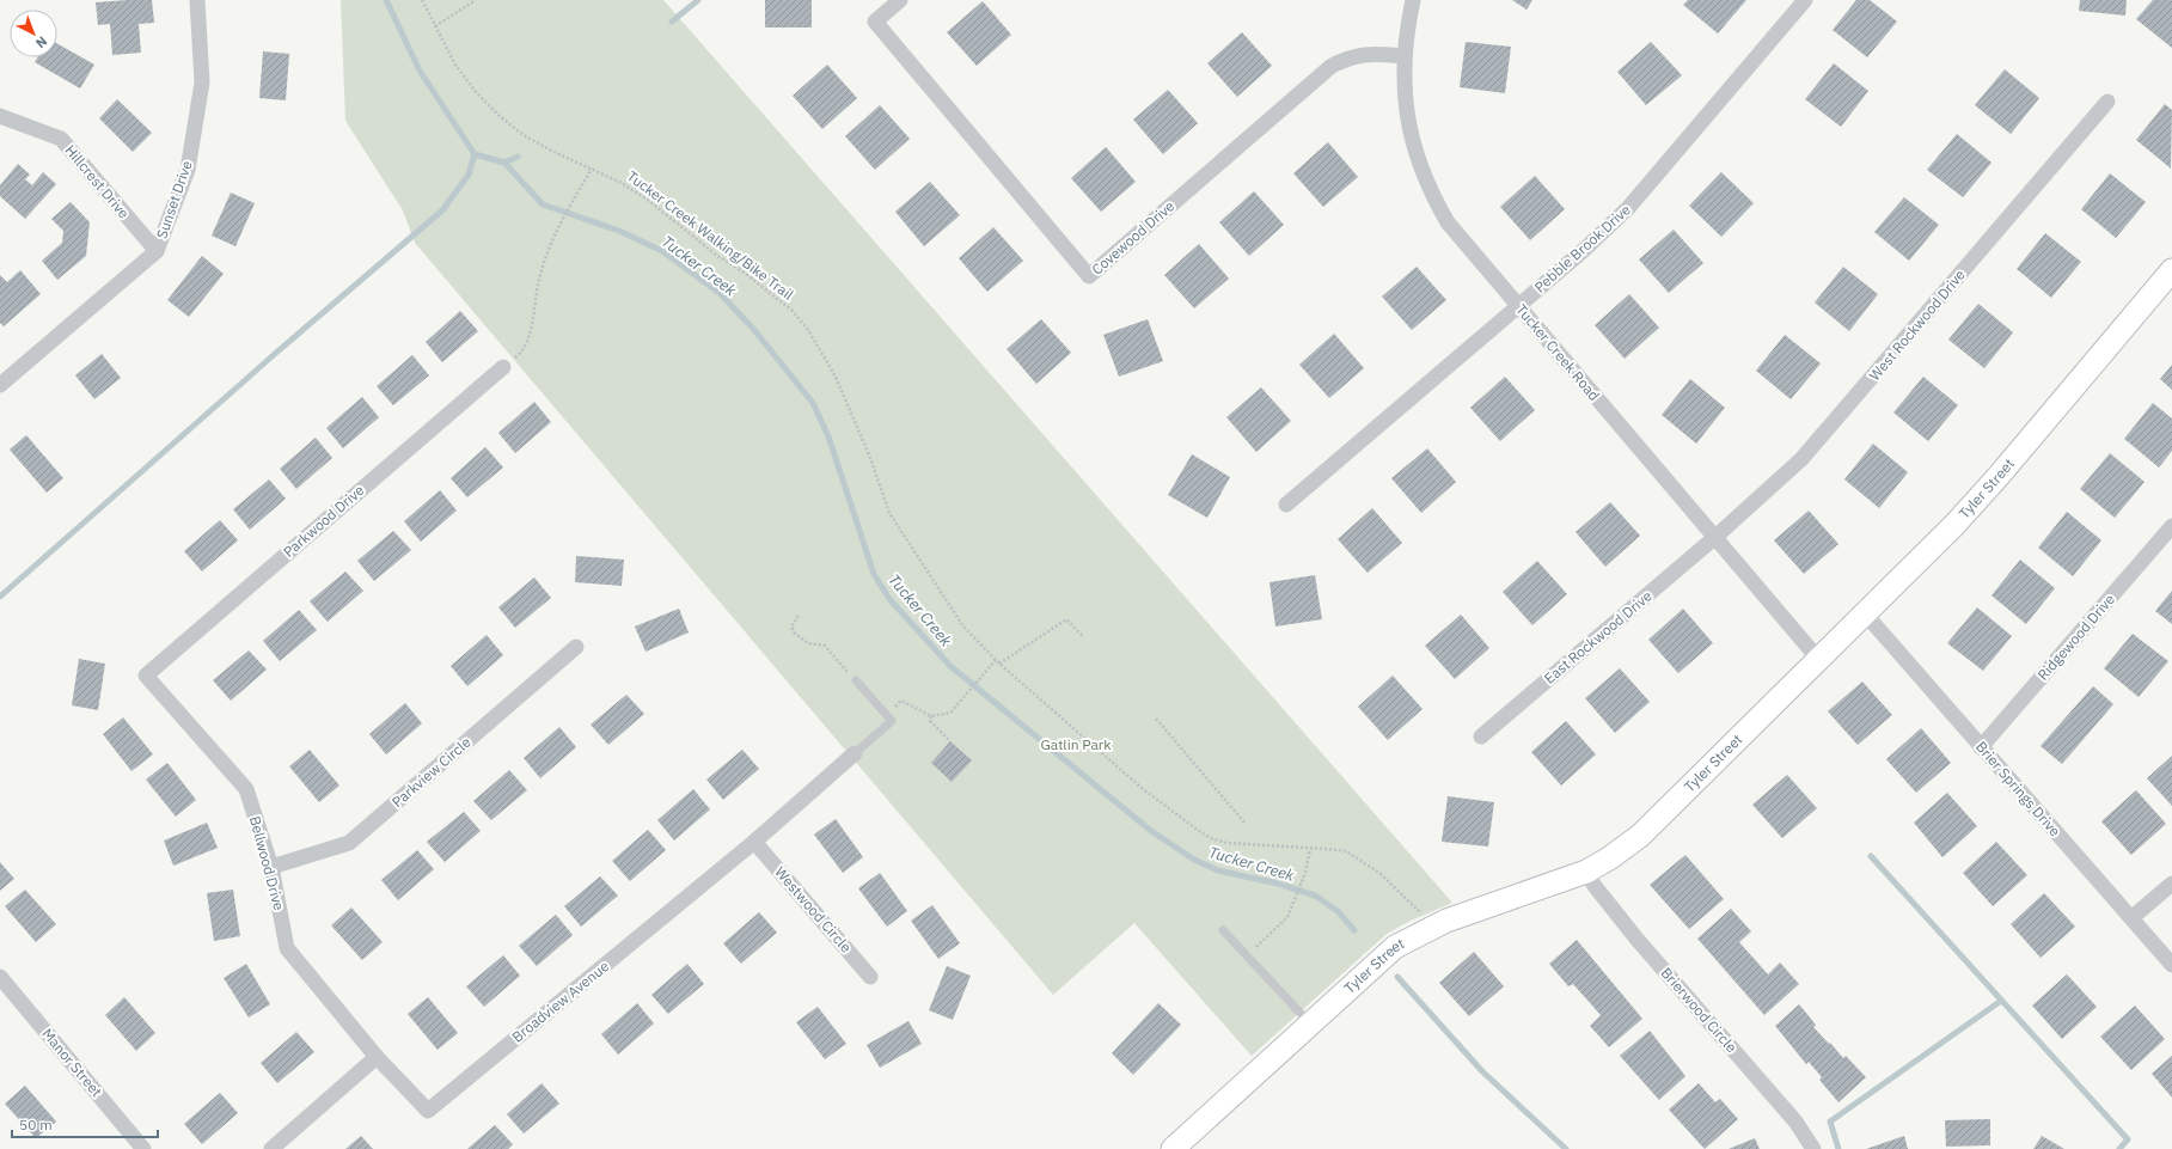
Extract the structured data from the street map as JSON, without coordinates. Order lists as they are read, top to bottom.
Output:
{
  "streets": {
    "street": [
      "Hillcrest Drive",
      "Sunset Drive",
      "Covewood Drive",
      "Pebble Brook Drive",
      "West Rockwood Drive",
      "Tucker Creek Road",
      "Tyler Street",
      "Parkwood Drive",
      "East Rockwood Drive",
      "Ridgewood Drive",
      "Parkview Circle",
      "Brier Springs Drive",
      "Bellwood Drive",
      "Westwood Circle",
      "Broadview Avenue",
      "Brierwood Circle",
      "Manor Street"
    ],
    "path": ["Tucker Creek Walking/Bike Trail"]
  },
  "crossings": [
    ["Hillcrest Drive", "Sunset Drive"],
    ["Covewood Drive", "Tucker Creek Road"],
    ["Pebble Brook Drive", "Tucker Creek Road"],
    ["West Rockwood Drive", "Tucker Creek Road"],
    ["West Rockwood Drive", "East Rockwood Drive"],
    ["Tucker Creek Road", "Tyler Street"],
    ["Tucker Creek Road", "East Rockwood Drive"],
    ["Tyler Street", "Brier Springs Drive"],
    ["Tyler Street", "Brierwood Circle"],
    ["Parkwood Drive", "Bellwood Drive"],
    ["Ridgewood Drive", "Brier Springs Drive"],
    ["Parkview Circle", "Bellwood Drive"],
    ["Bellwood Drive", "Broadview Avenue"],
    ["Westwood Circle", "Broadview Avenue"]
  ],
  "water": ["Tucker Creek"],
  "parks": ["Gatlin Park"],
  "scale_bar": "50 m",
  "north": "bottom right"
}
